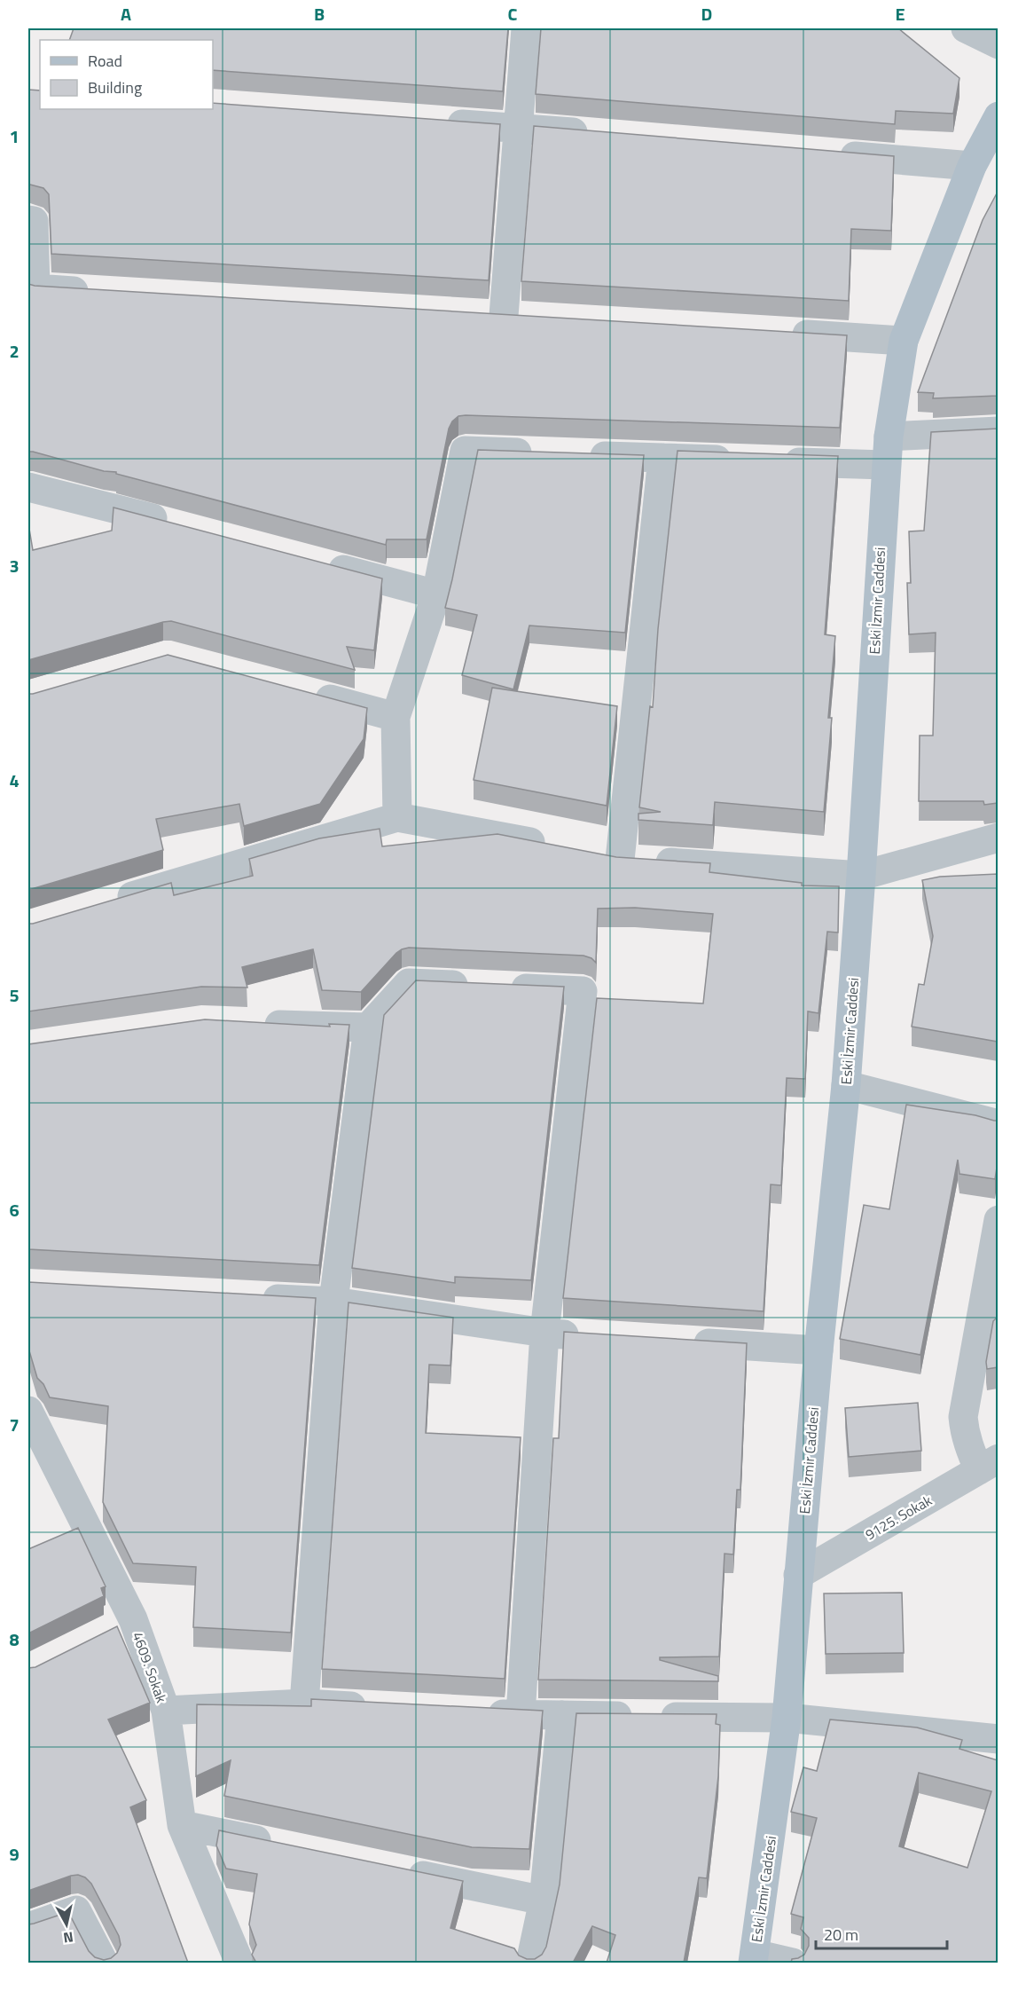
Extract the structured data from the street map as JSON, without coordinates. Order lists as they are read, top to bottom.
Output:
{
  "streets": {
    "main road": ["Eski İzmir Caddesi"],
    "street": ["9125. Sokak", "4609. Sokak"]
  },
  "crossings": [
    ["Eski İzmir Caddesi", "9125. Sokak"]
  ],
  "legend": ["Road", "Building"],
  "scale_bar": "20 m",
  "north": "bottom",
  "grid": {
    "columns": [
      "A",
      "B",
      "C",
      "D",
      "E"
    ],
    "rows": [
      "1",
      "2",
      "3",
      "4",
      "5",
      "6",
      "7",
      "8",
      "9"
    ]
  }
}
